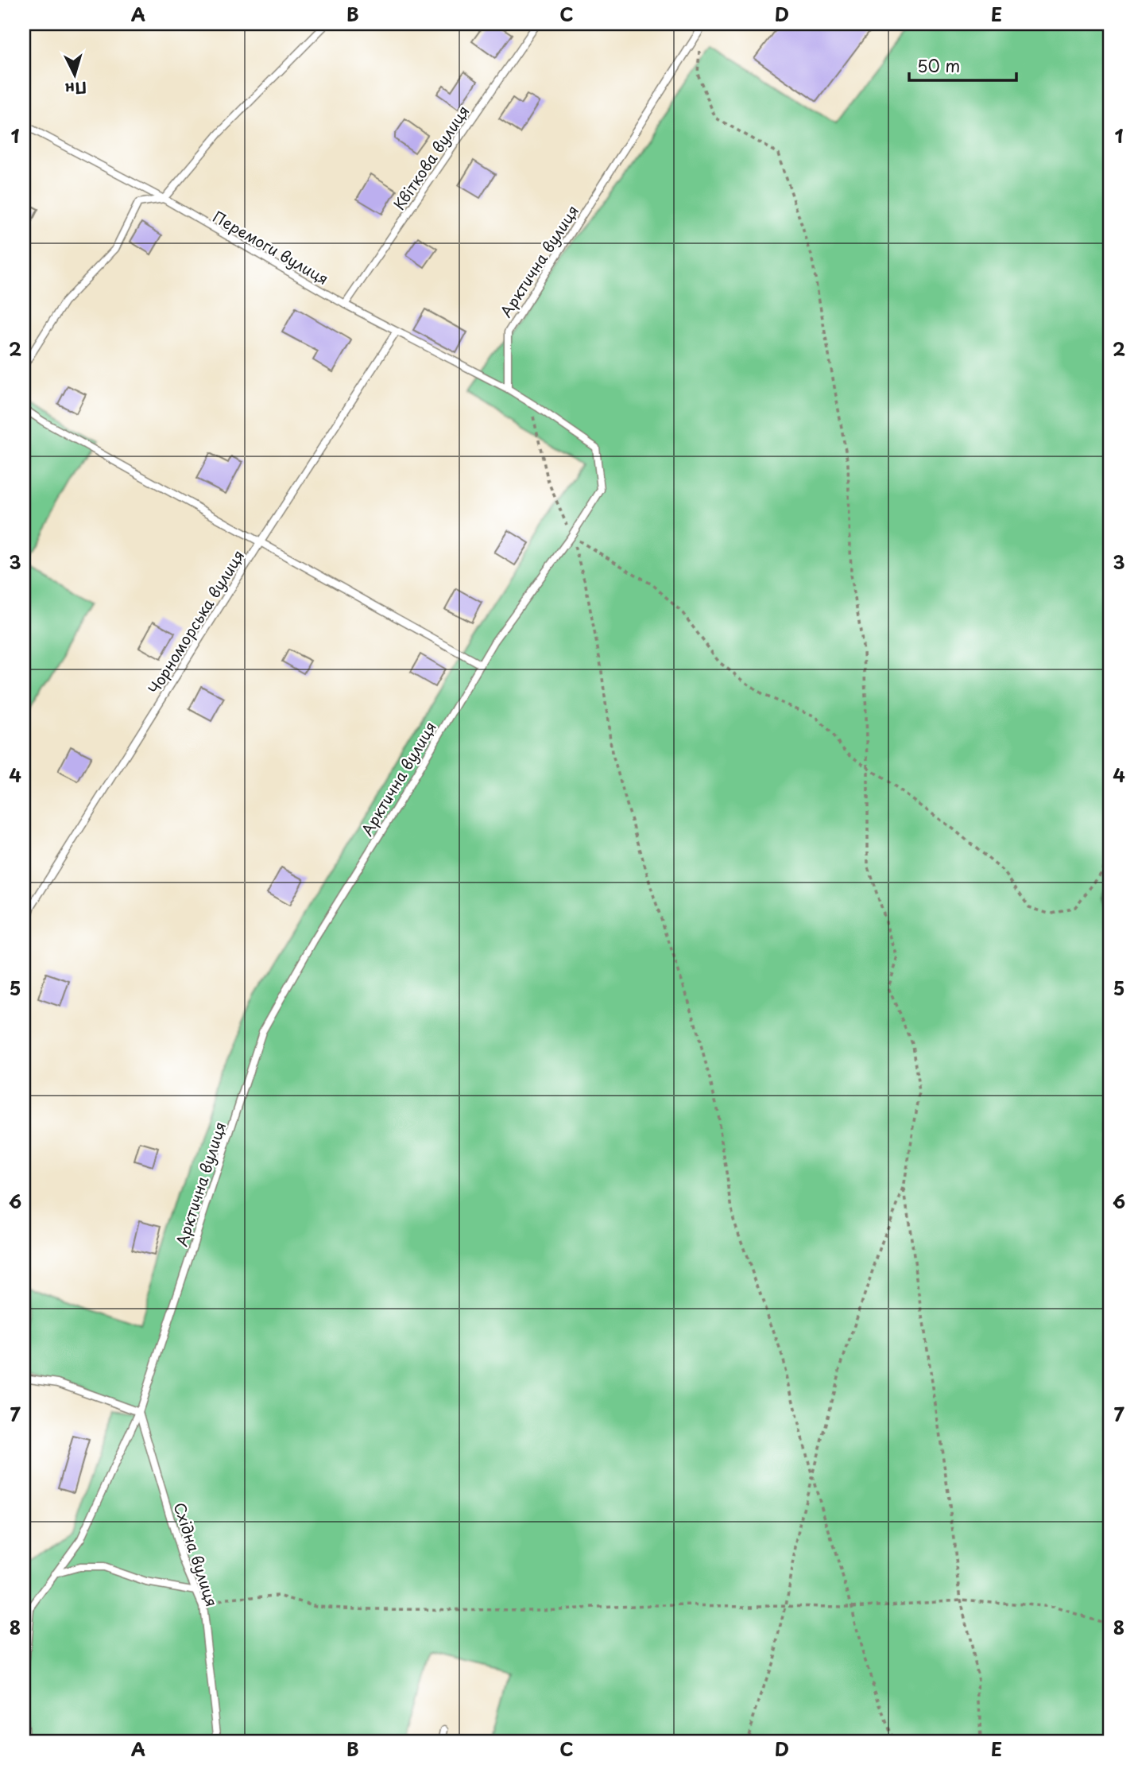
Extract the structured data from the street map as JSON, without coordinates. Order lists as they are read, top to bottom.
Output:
{
  "streets": {
    "lane": [
      "Квіткова вулиця",
      "Перемоги вулиця",
      "Арктична вулиця",
      "Чорноморська вулиця",
      "Східна вулиця"
    ]
  },
  "crossings": [
    ["Квіткова вулиця", "Перемоги вулиця"],
    ["Перемоги вулиця", "Арктична вулиця"],
    ["Перемоги вулиця", "Чорноморська вулиця"],
    ["Арктична вулиця", "Східна вулиця"]
  ],
  "scale_bar": "50 m",
  "north": "bottom",
  "grid": {
    "columns": [
      "A",
      "B",
      "C",
      "D",
      "E"
    ],
    "rows": [
      "1",
      "2",
      "3",
      "4",
      "5",
      "6",
      "7",
      "8"
    ]
  }
}
